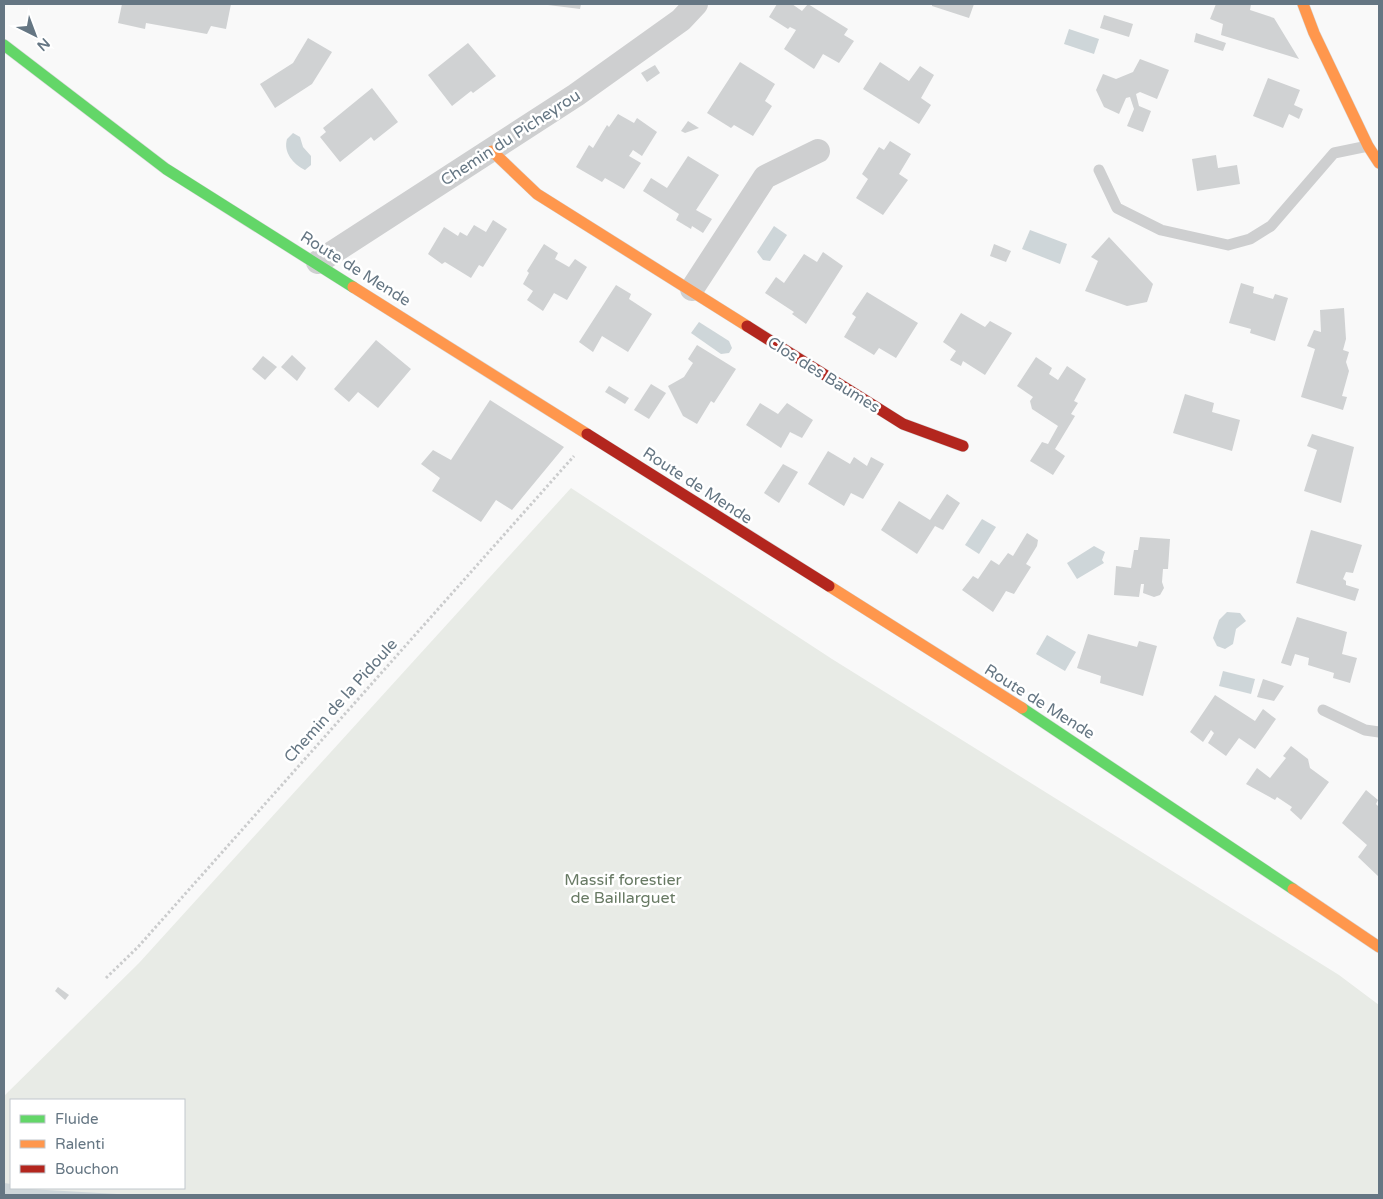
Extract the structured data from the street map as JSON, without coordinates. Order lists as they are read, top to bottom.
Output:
{
  "streets": {
    "street": ["Chemin du Picheyrou", "Route de Mende", "Clos des Baumes"],
    "path": ["Chemin de la Pidoule"]
  },
  "crossings": [
    ["Chemin du Picheyrou", "Route de Mende"],
    ["Chemin du Picheyrou", "Clos des Baumes"],
    ["Route de Mende", "Chemin de la Pidoule"]
  ],
  "parks": ["Massif forestier de Baillarguet"],
  "legend": ["Fluide", "Ralenti", "Bouchon"],
  "north": "bottom right"
}
